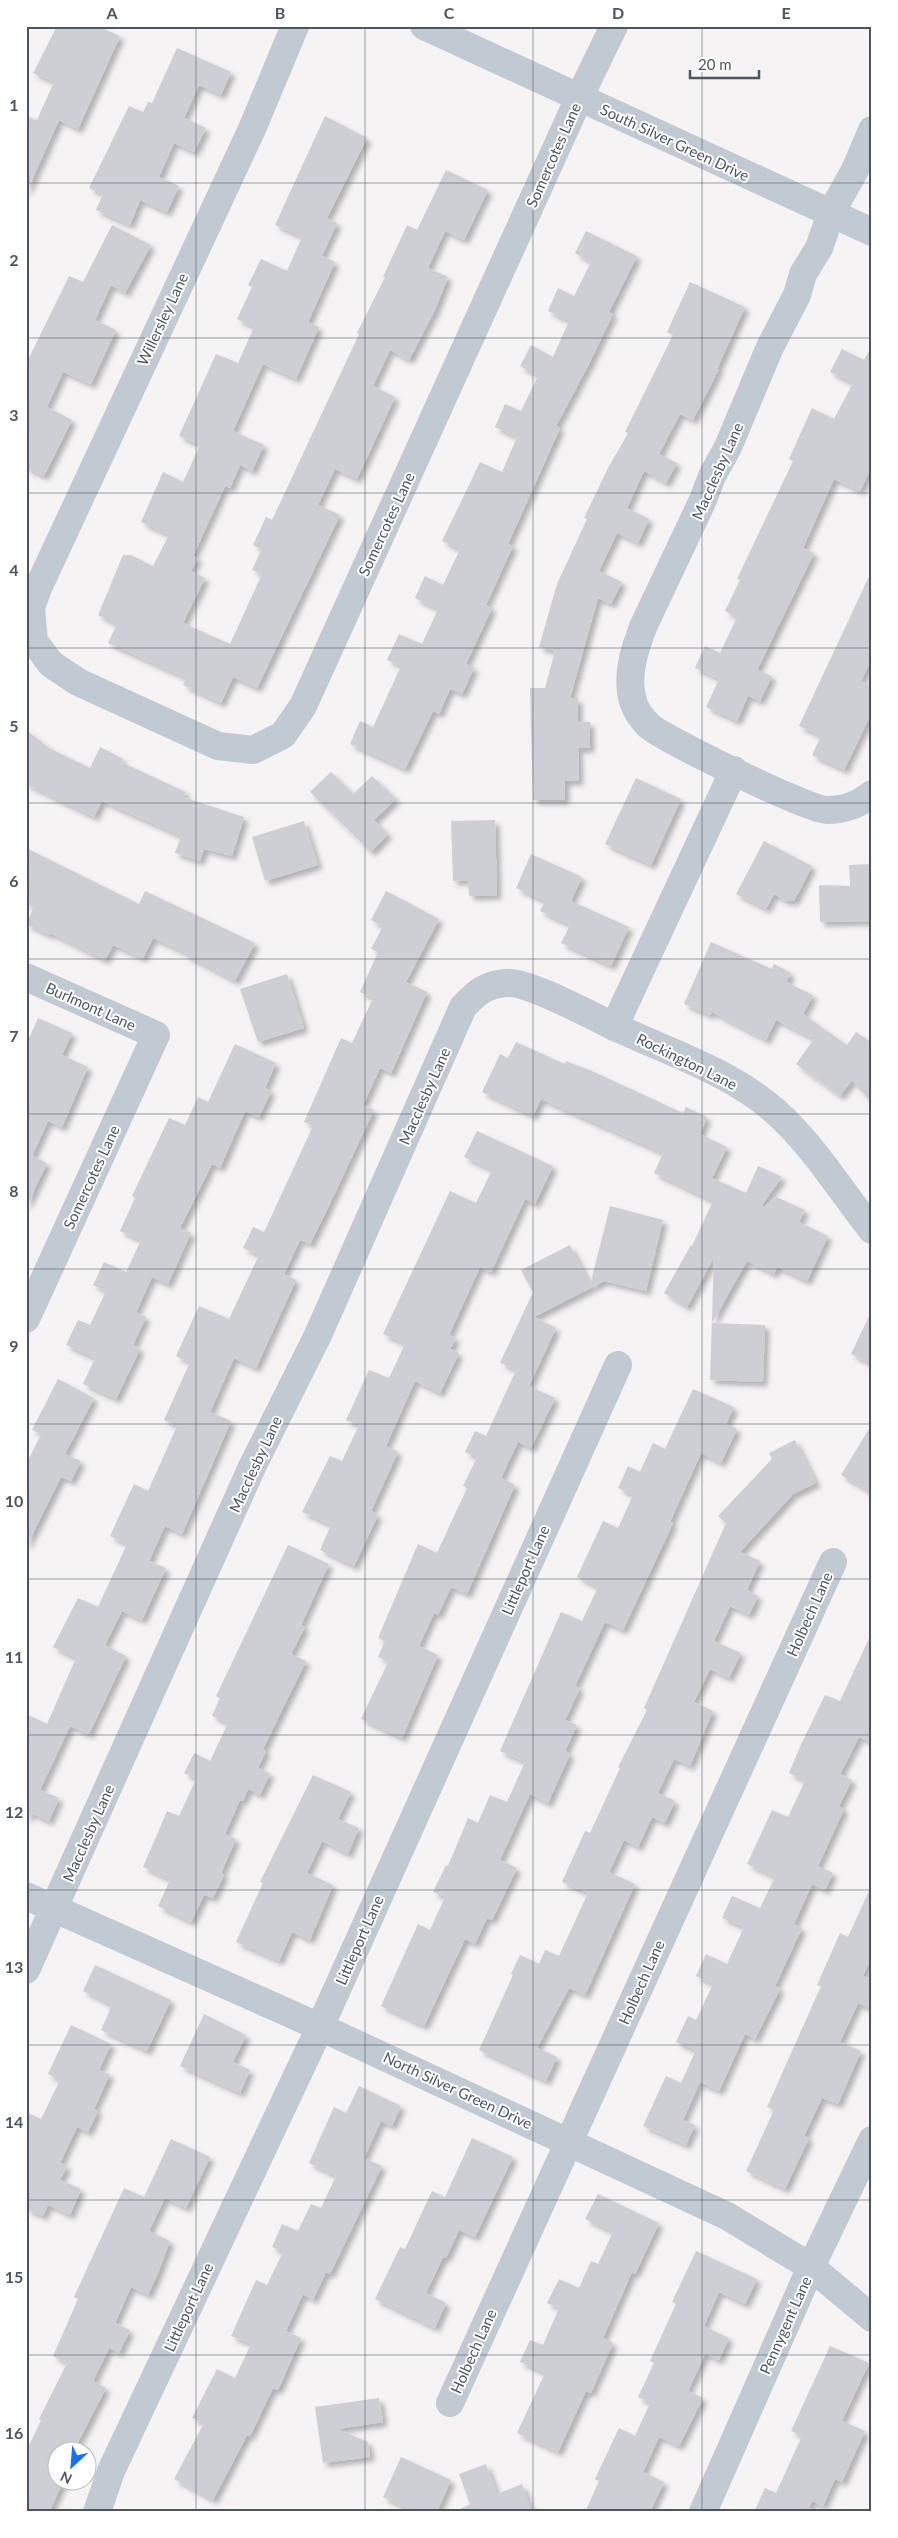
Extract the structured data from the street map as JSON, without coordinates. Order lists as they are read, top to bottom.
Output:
{
  "streets": {
    "street": [
      "South Silver Green Drive",
      "Somercotes Lane",
      "Willersley Lane",
      "Macclesby Lane",
      "Burlmont Lane",
      "Rockington Lane",
      "Littleport Lane",
      "Holbech Lane",
      "North Silver Green Drive",
      "Pennygent Lane"
    ]
  },
  "crossings": [
    ["South Silver Green Drive", "Somercotes Lane"],
    ["South Silver Green Drive", "Macclesby Lane"],
    ["Somercotes Lane", "Willersley Lane"],
    ["Somercotes Lane", "Burlmont Lane"],
    ["Macclesby Lane", "Rockington Lane"],
    ["Macclesby Lane", "North Silver Green Drive"],
    ["Littleport Lane", "North Silver Green Drive"],
    ["Holbech Lane", "North Silver Green Drive"],
    ["North Silver Green Drive", "Pennygent Lane"]
  ],
  "scale_bar": "20 m",
  "north": "bottom left",
  "grid": {
    "columns": [
      "A",
      "B",
      "C",
      "D",
      "E"
    ],
    "rows": [
      "1",
      "2",
      "3",
      "4",
      "5",
      "6",
      "7",
      "8",
      "9",
      "10",
      "11",
      "12",
      "13",
      "14",
      "15",
      "16"
    ]
  }
}
